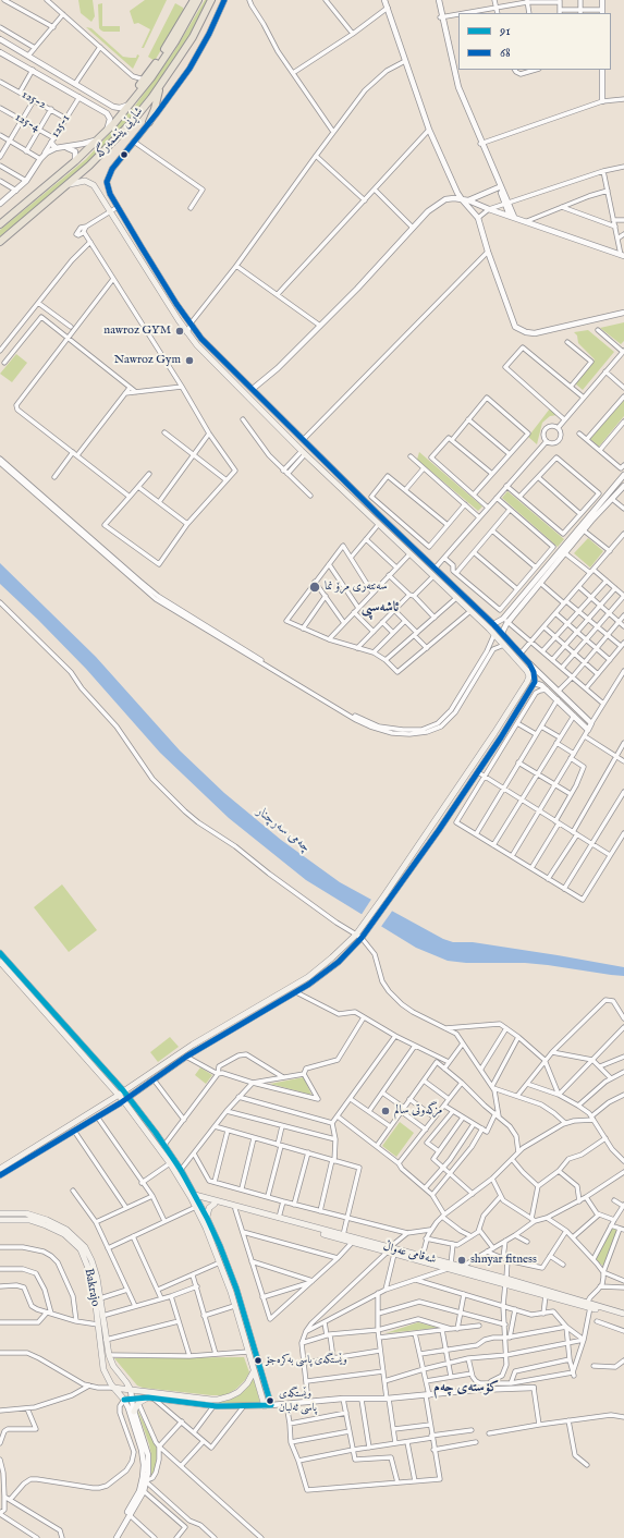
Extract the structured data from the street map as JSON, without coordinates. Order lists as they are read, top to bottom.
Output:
{
  "streets": {
    "highway": ["شاڕێی پێشمەرگە"],
    "main road": ["شەقامی عەواڵ", "Bakrajo"],
    "street": ["125-2", "125-4", "125-1"]
  },
  "crossings": [
    ["125-2", "125-1"],
    ["125-4", "125-1"]
  ],
  "districts": ["ئاشەسپی", "کۆستەی چەم"],
  "water": ["چەمی سەرچنار"],
  "places": [
    "nawroz GYM",
    "Nawroz Gym",
    "سەنتەرى مرۆ نما",
    "مزگەوتی سالم",
    "shnyar fitness",
    "وێستگەی پاسی بەکرەجۆ",
    "وێستگەی پاسی ئەلبان"
  ],
  "lines": ["transit line 68", "transit line 91"],
  "legend": ["91", "68"]
}
